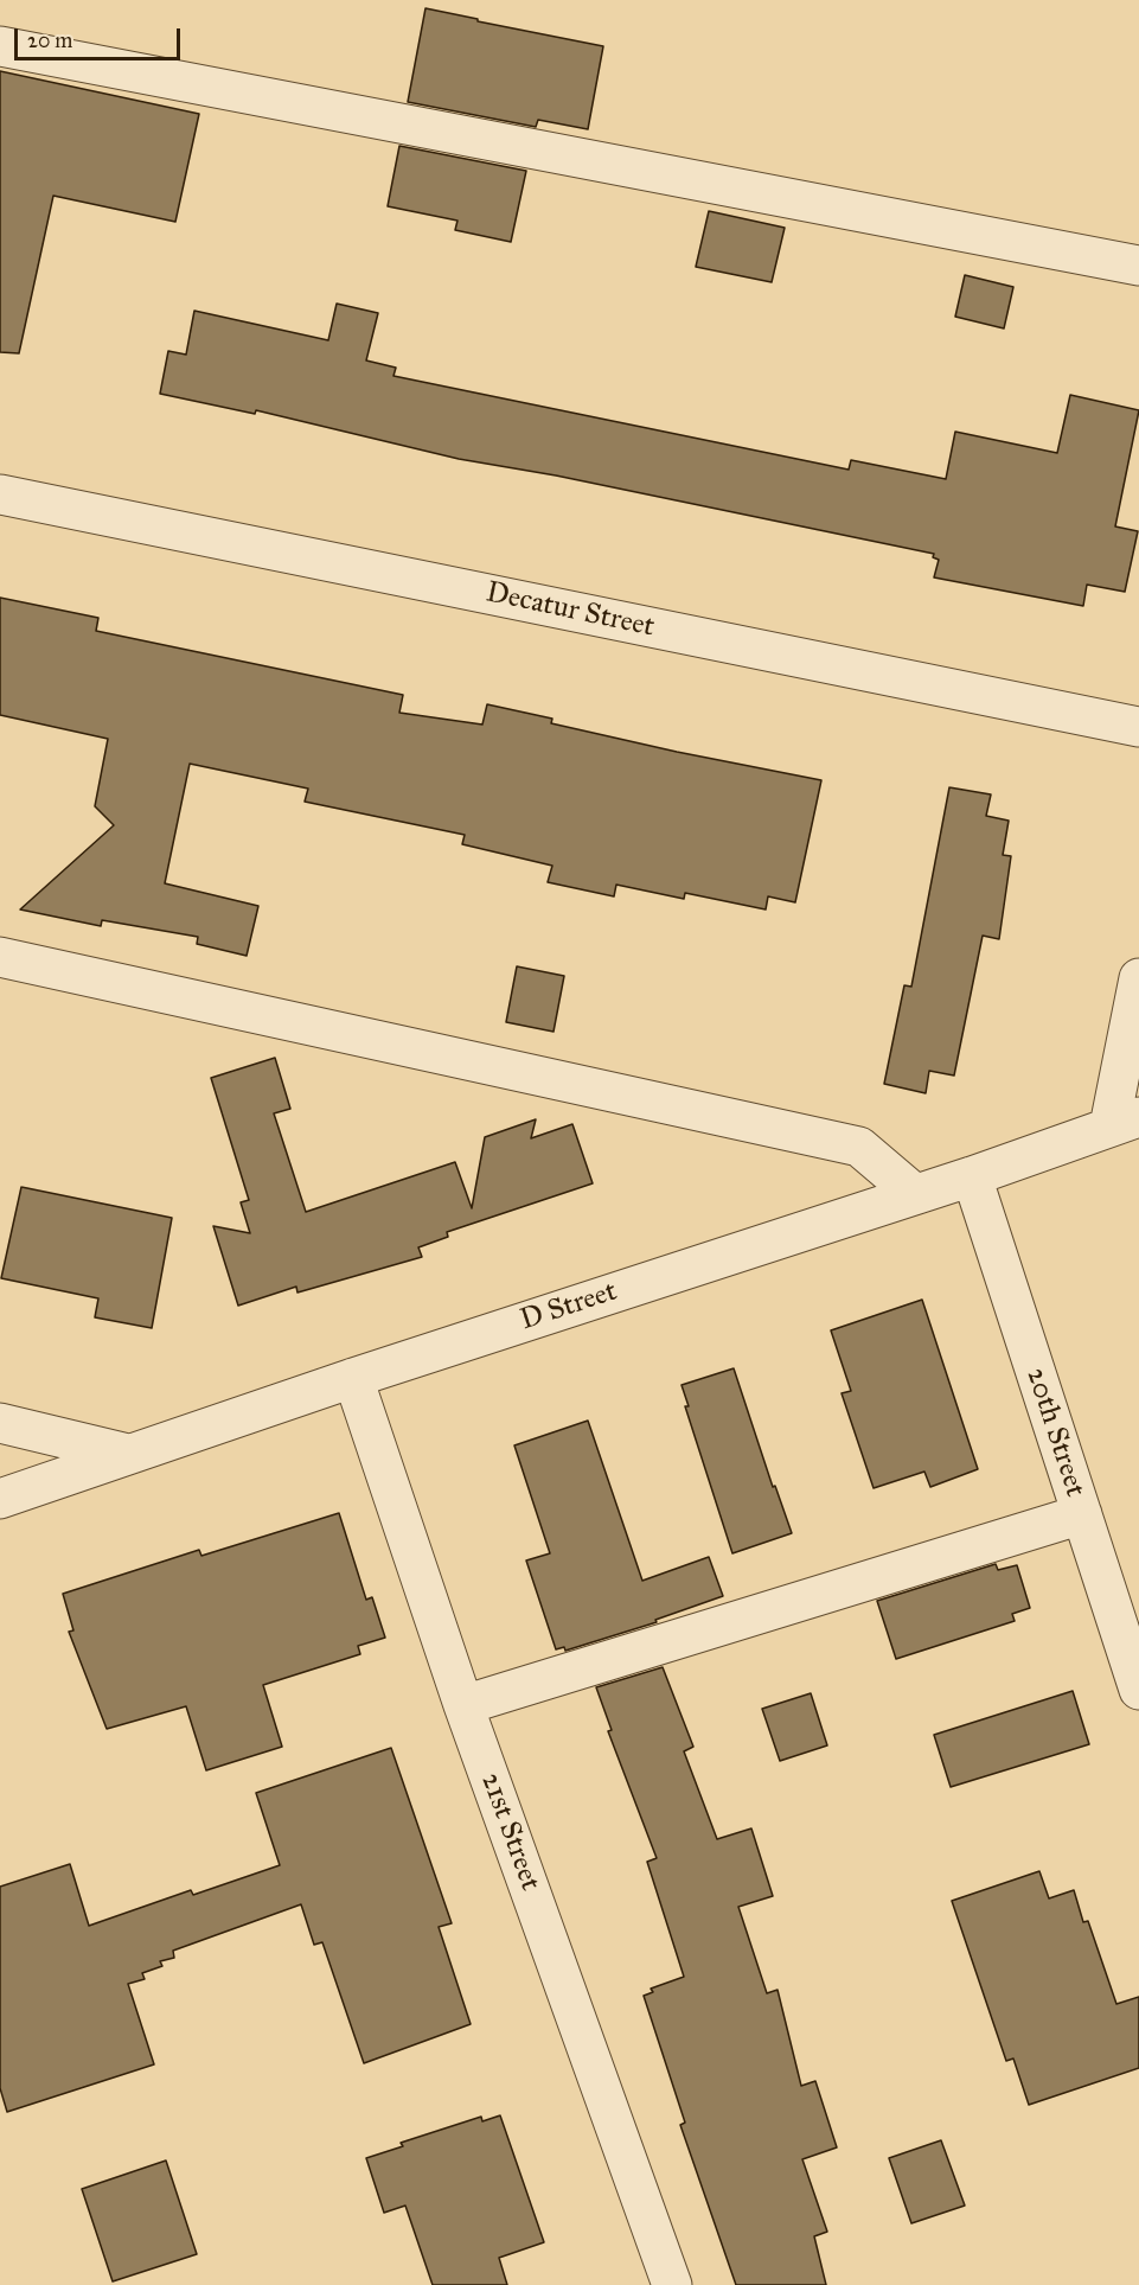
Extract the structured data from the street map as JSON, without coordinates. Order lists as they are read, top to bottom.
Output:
{
  "streets": {
    "street": [
      "Decatur Street",
      "D Street",
      "20th Street",
      "21st Street"
    ]
  },
  "crossings": [
    ["D Street", "20th Street"],
    ["D Street", "21st Street"]
  ],
  "scale_bar": "20 m"
}
